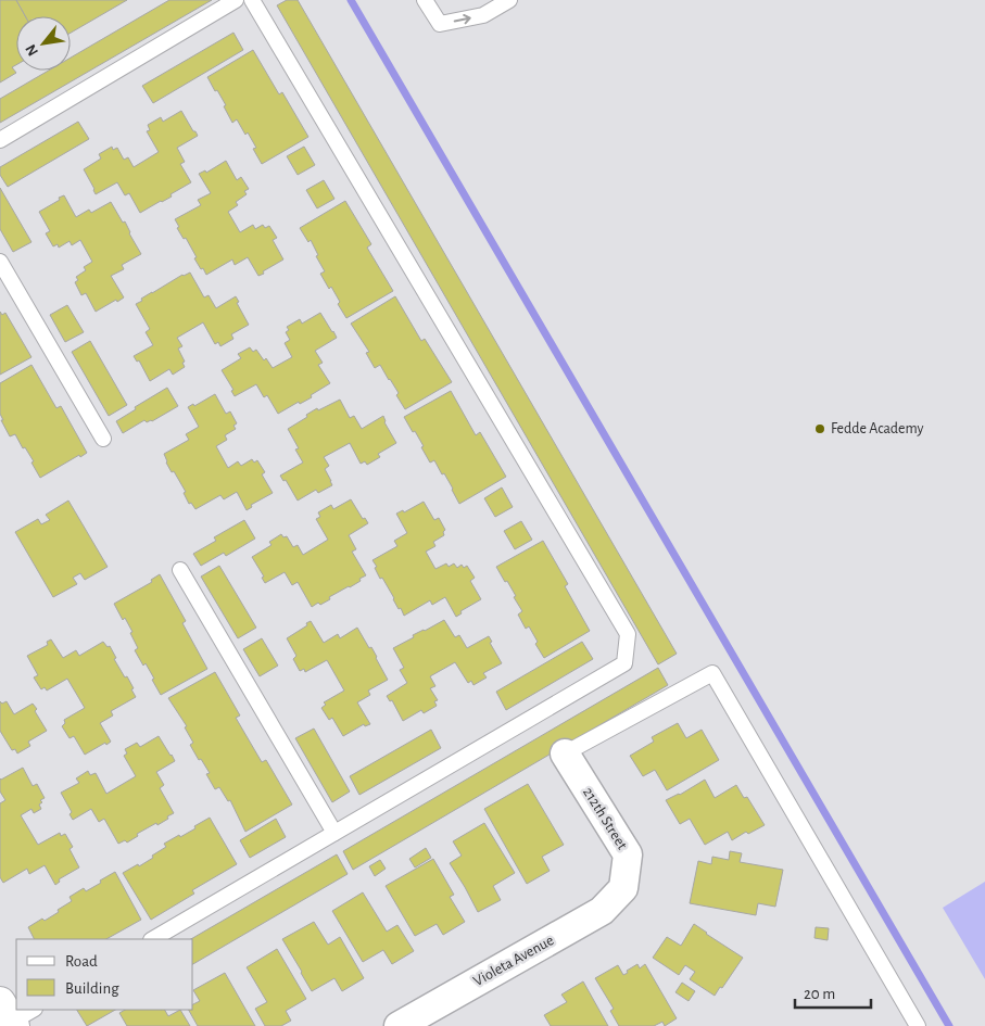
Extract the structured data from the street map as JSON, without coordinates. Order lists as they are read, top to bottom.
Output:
{
  "streets": {
    "street": ["212th Street", "Violeta Avenue"]
  },
  "crossings": [
    ["212th Street", "Violeta Avenue"]
  ],
  "places": ["Fedde Academy"],
  "legend": ["Road", "Building"],
  "scale_bar": "20 m",
  "north": "bottom left"
}
